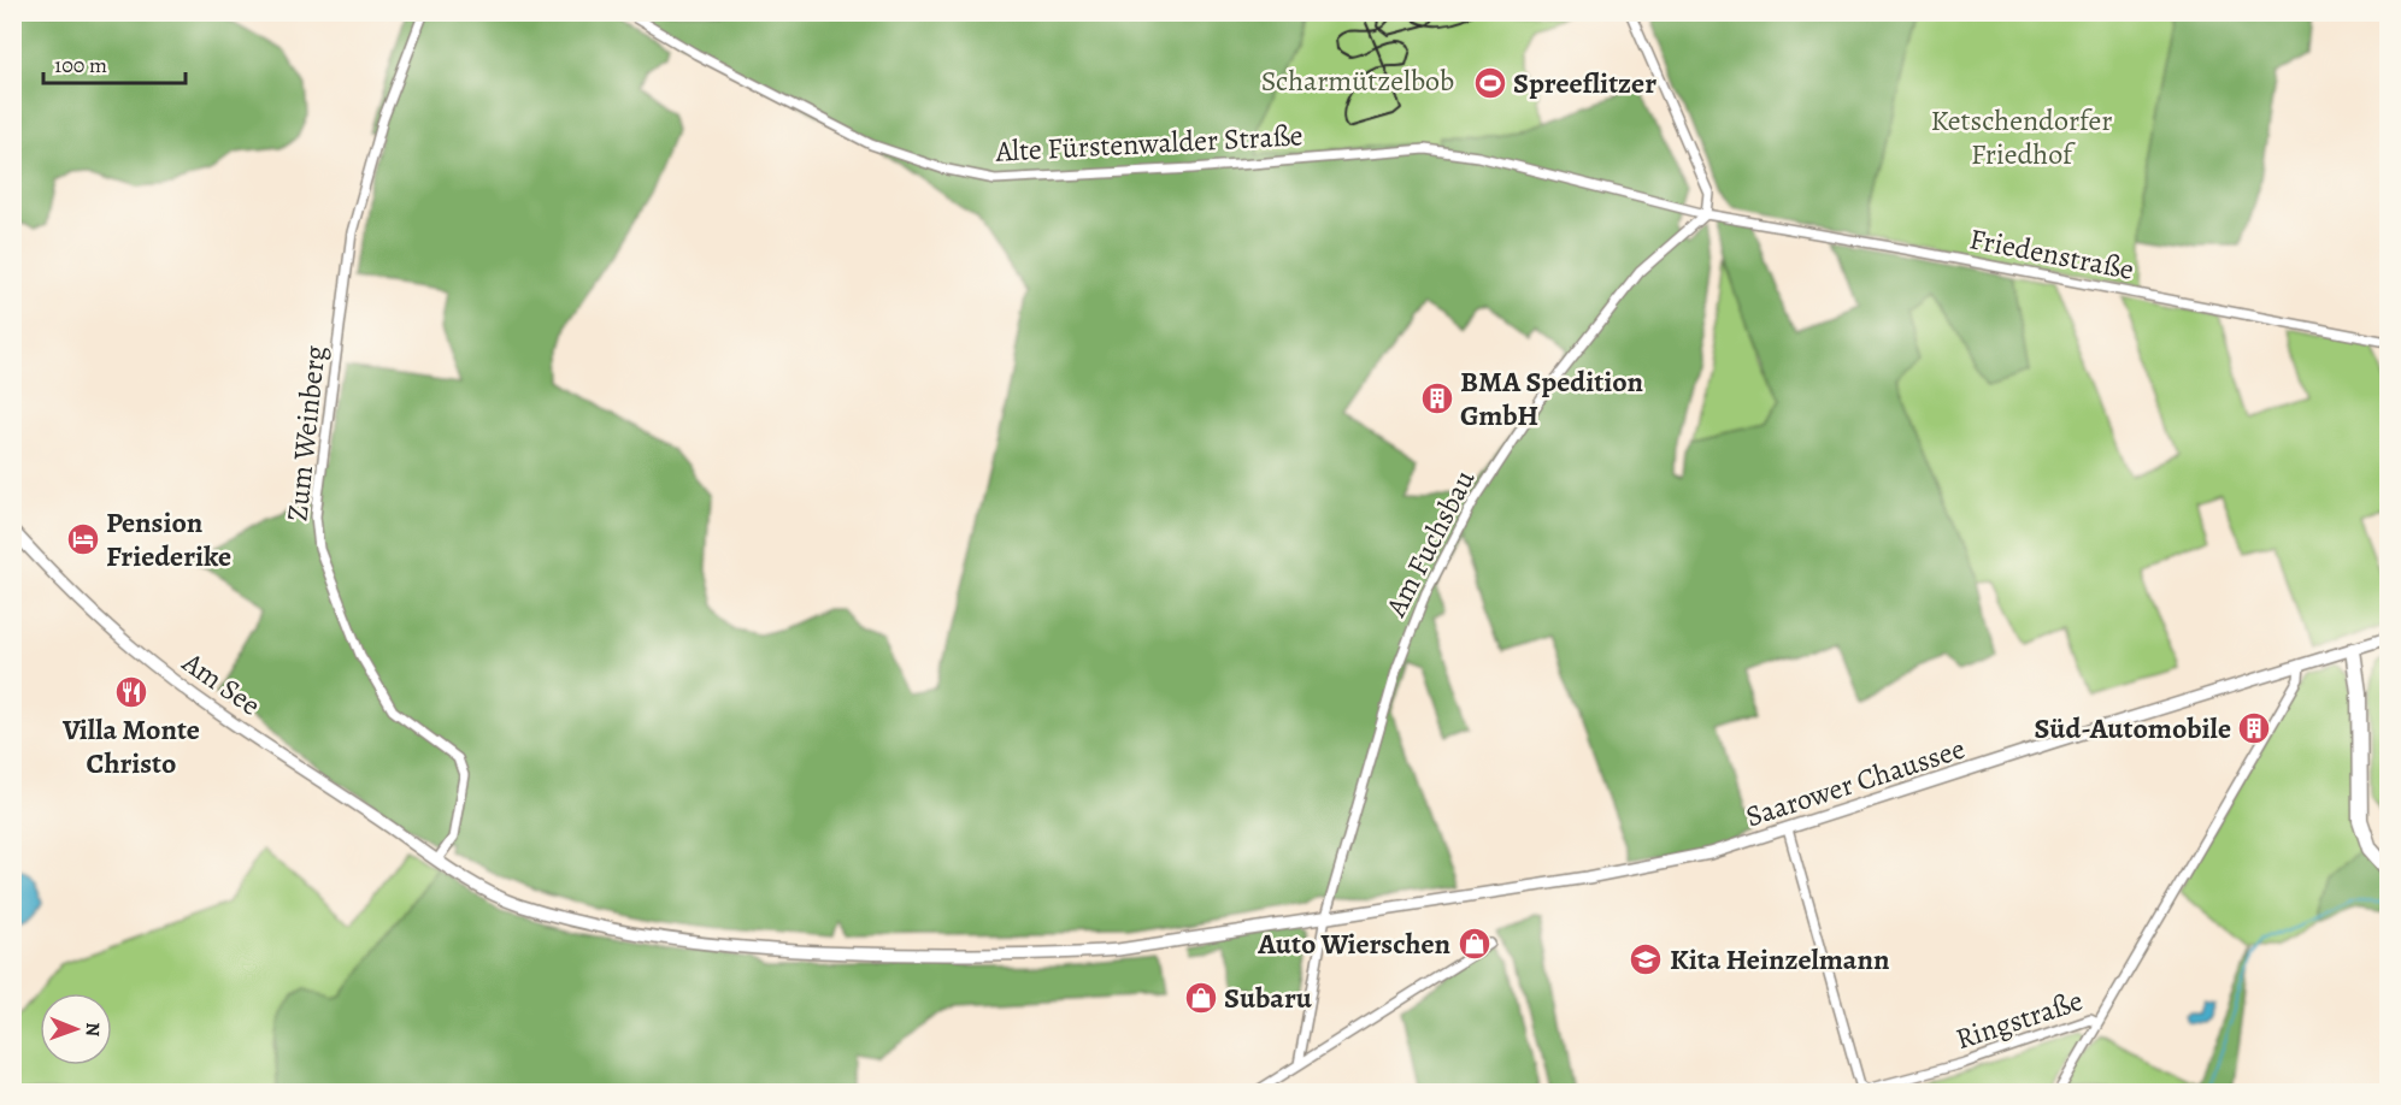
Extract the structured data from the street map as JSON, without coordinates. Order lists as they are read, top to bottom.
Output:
{
  "streets": {
    "main road": ["Am See", "Saarower Chaussee"],
    "street": [
      "Alte Fürstenwalder Straße",
      "Friedenstraße",
      "Zum Weinberg",
      "Am Fuchsbau",
      "Ringstraße"
    ]
  },
  "crossings": [
    ["Alte Fürstenwalder Straße", "Friedenstraße"],
    ["Alte Fürstenwalder Straße", "Am Fuchsbau"],
    ["Friedenstraße", "Am Fuchsbau"],
    ["Zum Weinberg", "Am See"],
    ["Zum Weinberg", "Saarower Chaussee"],
    ["Am Fuchsbau", "Saarower Chaussee"],
    ["Am See", "Saarower Chaussee"],
    ["Saarower Chaussee", "Ringstraße"]
  ],
  "parks": ["Scharmützelbob", "Ketschendorfer Friedhof"],
  "places": {
    "sports": ["Spreeflitzer"],
    "building": ["BMA Spedition GmbH", "Süd-Automobile"],
    "hotel": ["Pension Friederike"],
    "restaurant": ["Villa Monte Christo"],
    "shop": ["Auto Wierschen", "Subaru"],
    "school or university": ["Kita Heinzelmann"]
  },
  "scale_bar": "100 m",
  "north": "right"
}
